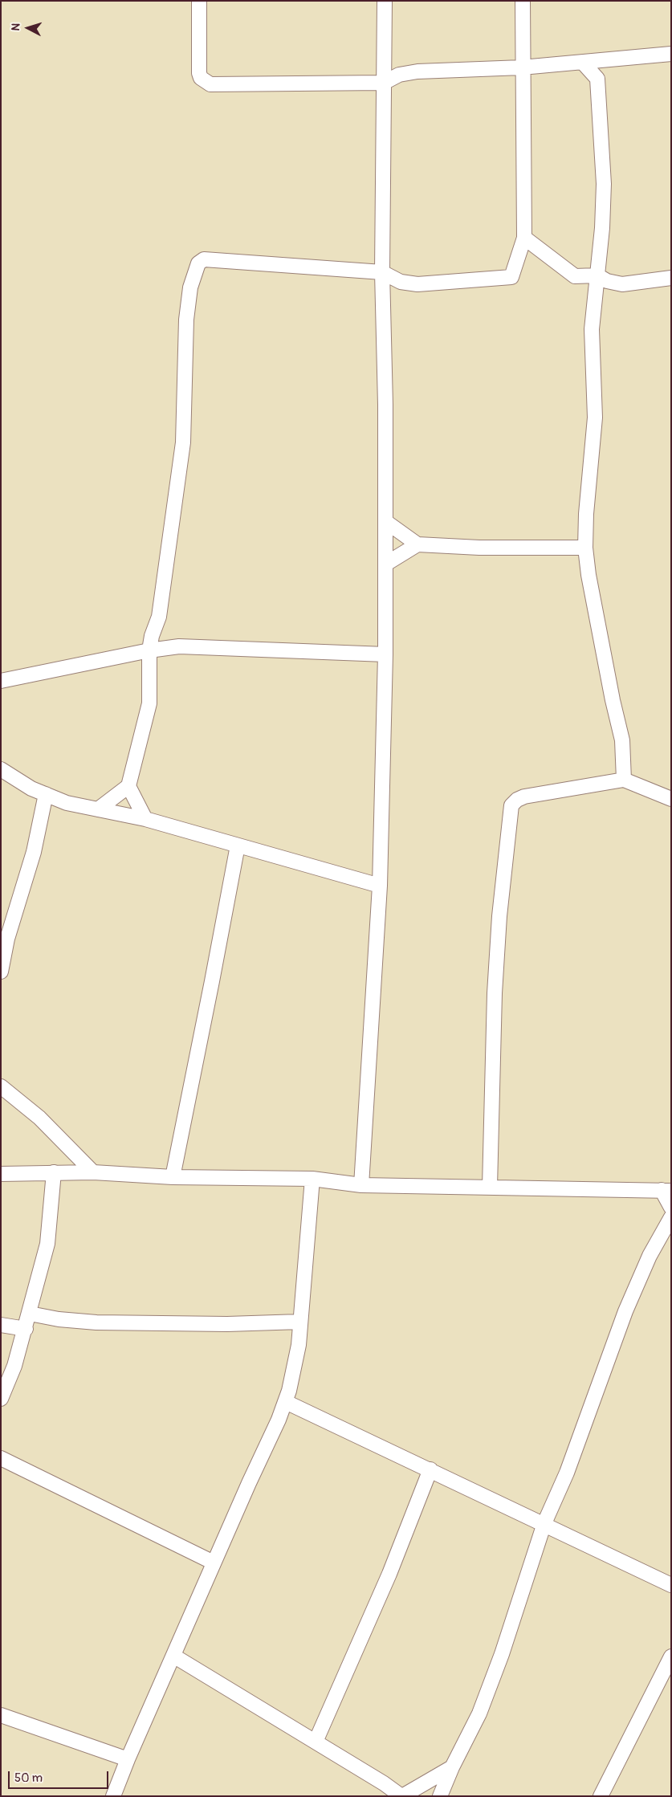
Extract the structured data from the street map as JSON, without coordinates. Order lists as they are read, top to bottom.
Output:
{
  "scale_bar": "50 m",
  "north": "left"
}
